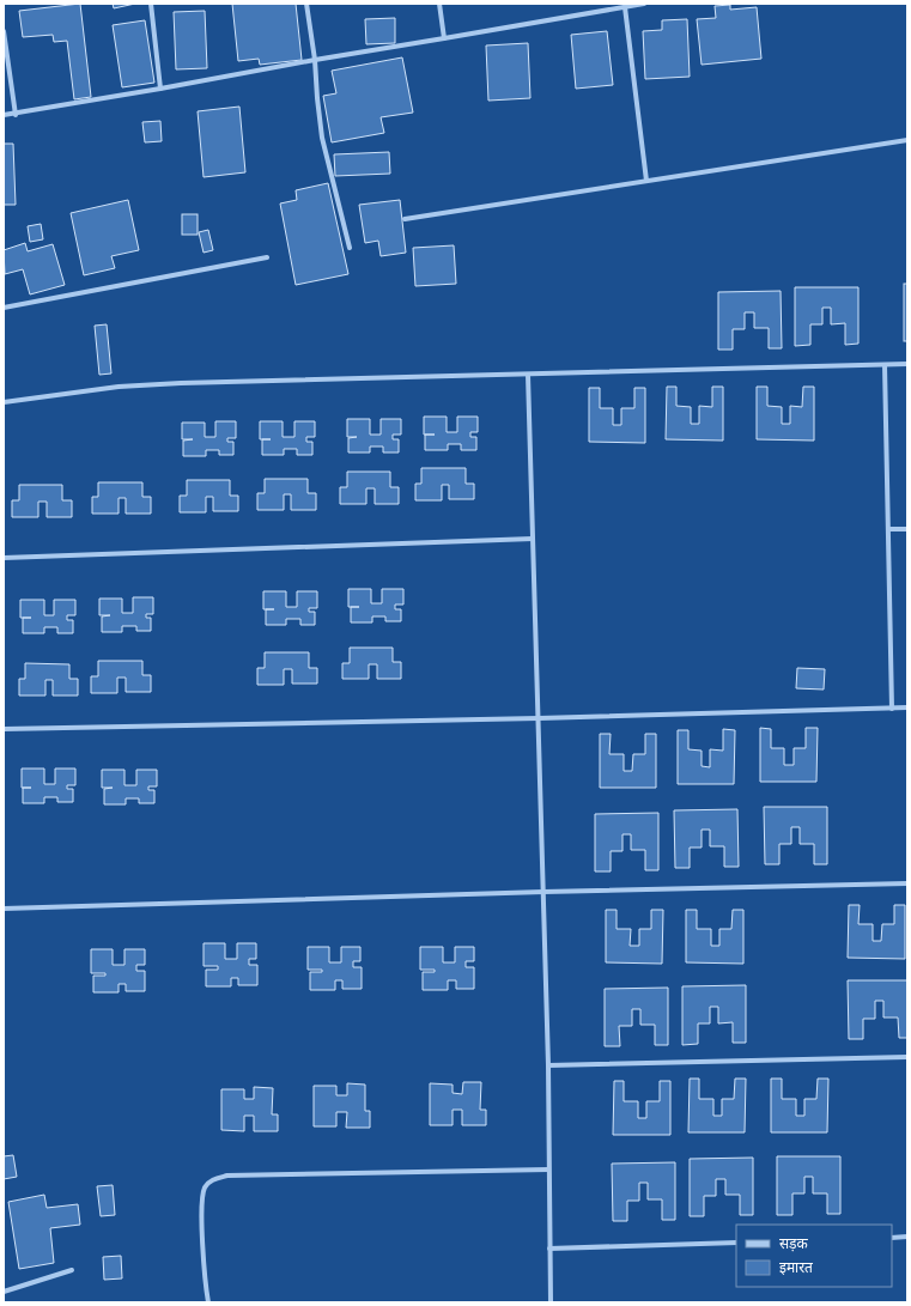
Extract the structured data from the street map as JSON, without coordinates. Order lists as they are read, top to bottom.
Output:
{
  "legend": ["सड़क", "इमारत"]
}
